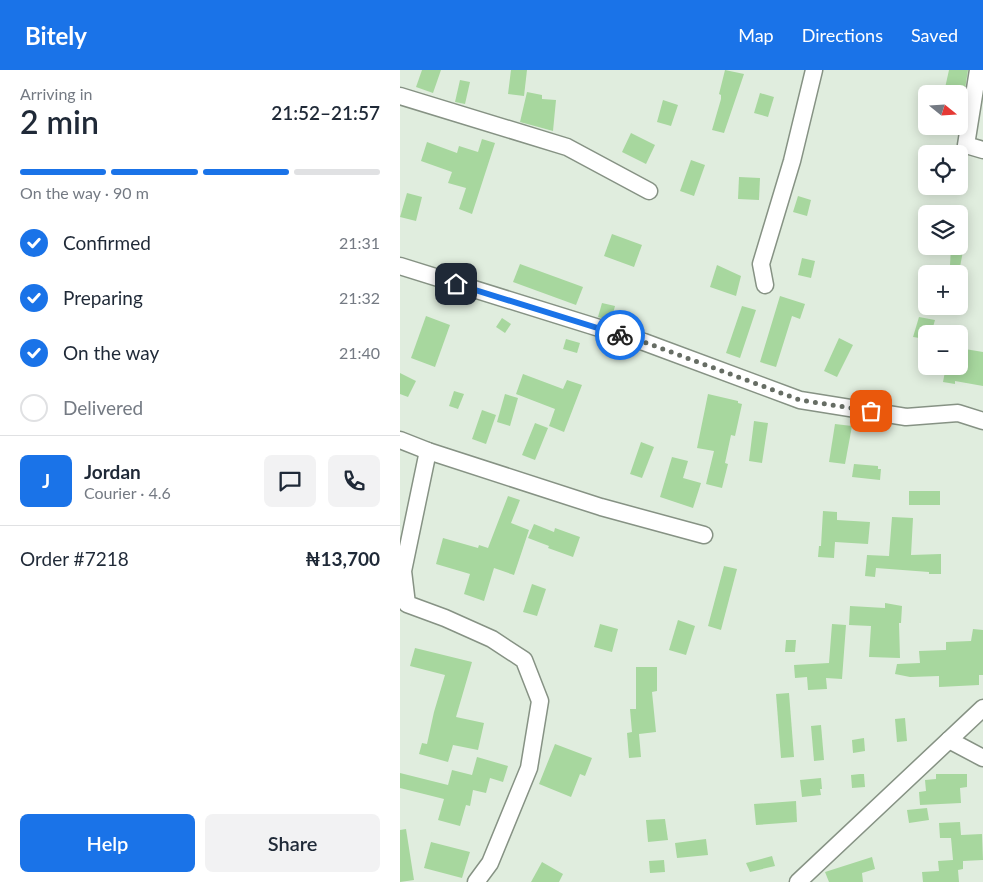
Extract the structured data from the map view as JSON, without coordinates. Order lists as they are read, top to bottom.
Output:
{
  "north": "right",
  "page": {
    "header": "Bitely",
    "nav": ["Map", "Directions", "Saved"],
    "heading": ["2 min", "Arriving in", "21:52–21:57"],
    "panel": [
      "Jordan",
      "Courier · 4.6",
      "Order #7218",
      "₦13,700"
    ],
    "map_buttons": ["+", "−"],
    "bar": "On the way · 90 m",
    "list": [
      ["Confirmed", "21:31"],
      ["Preparing", "21:32"],
      ["On the way", "21:40"],
      "Delivered"
    ],
    "round": "J",
    "buttons": ["Help", "Share"]
  }
}
